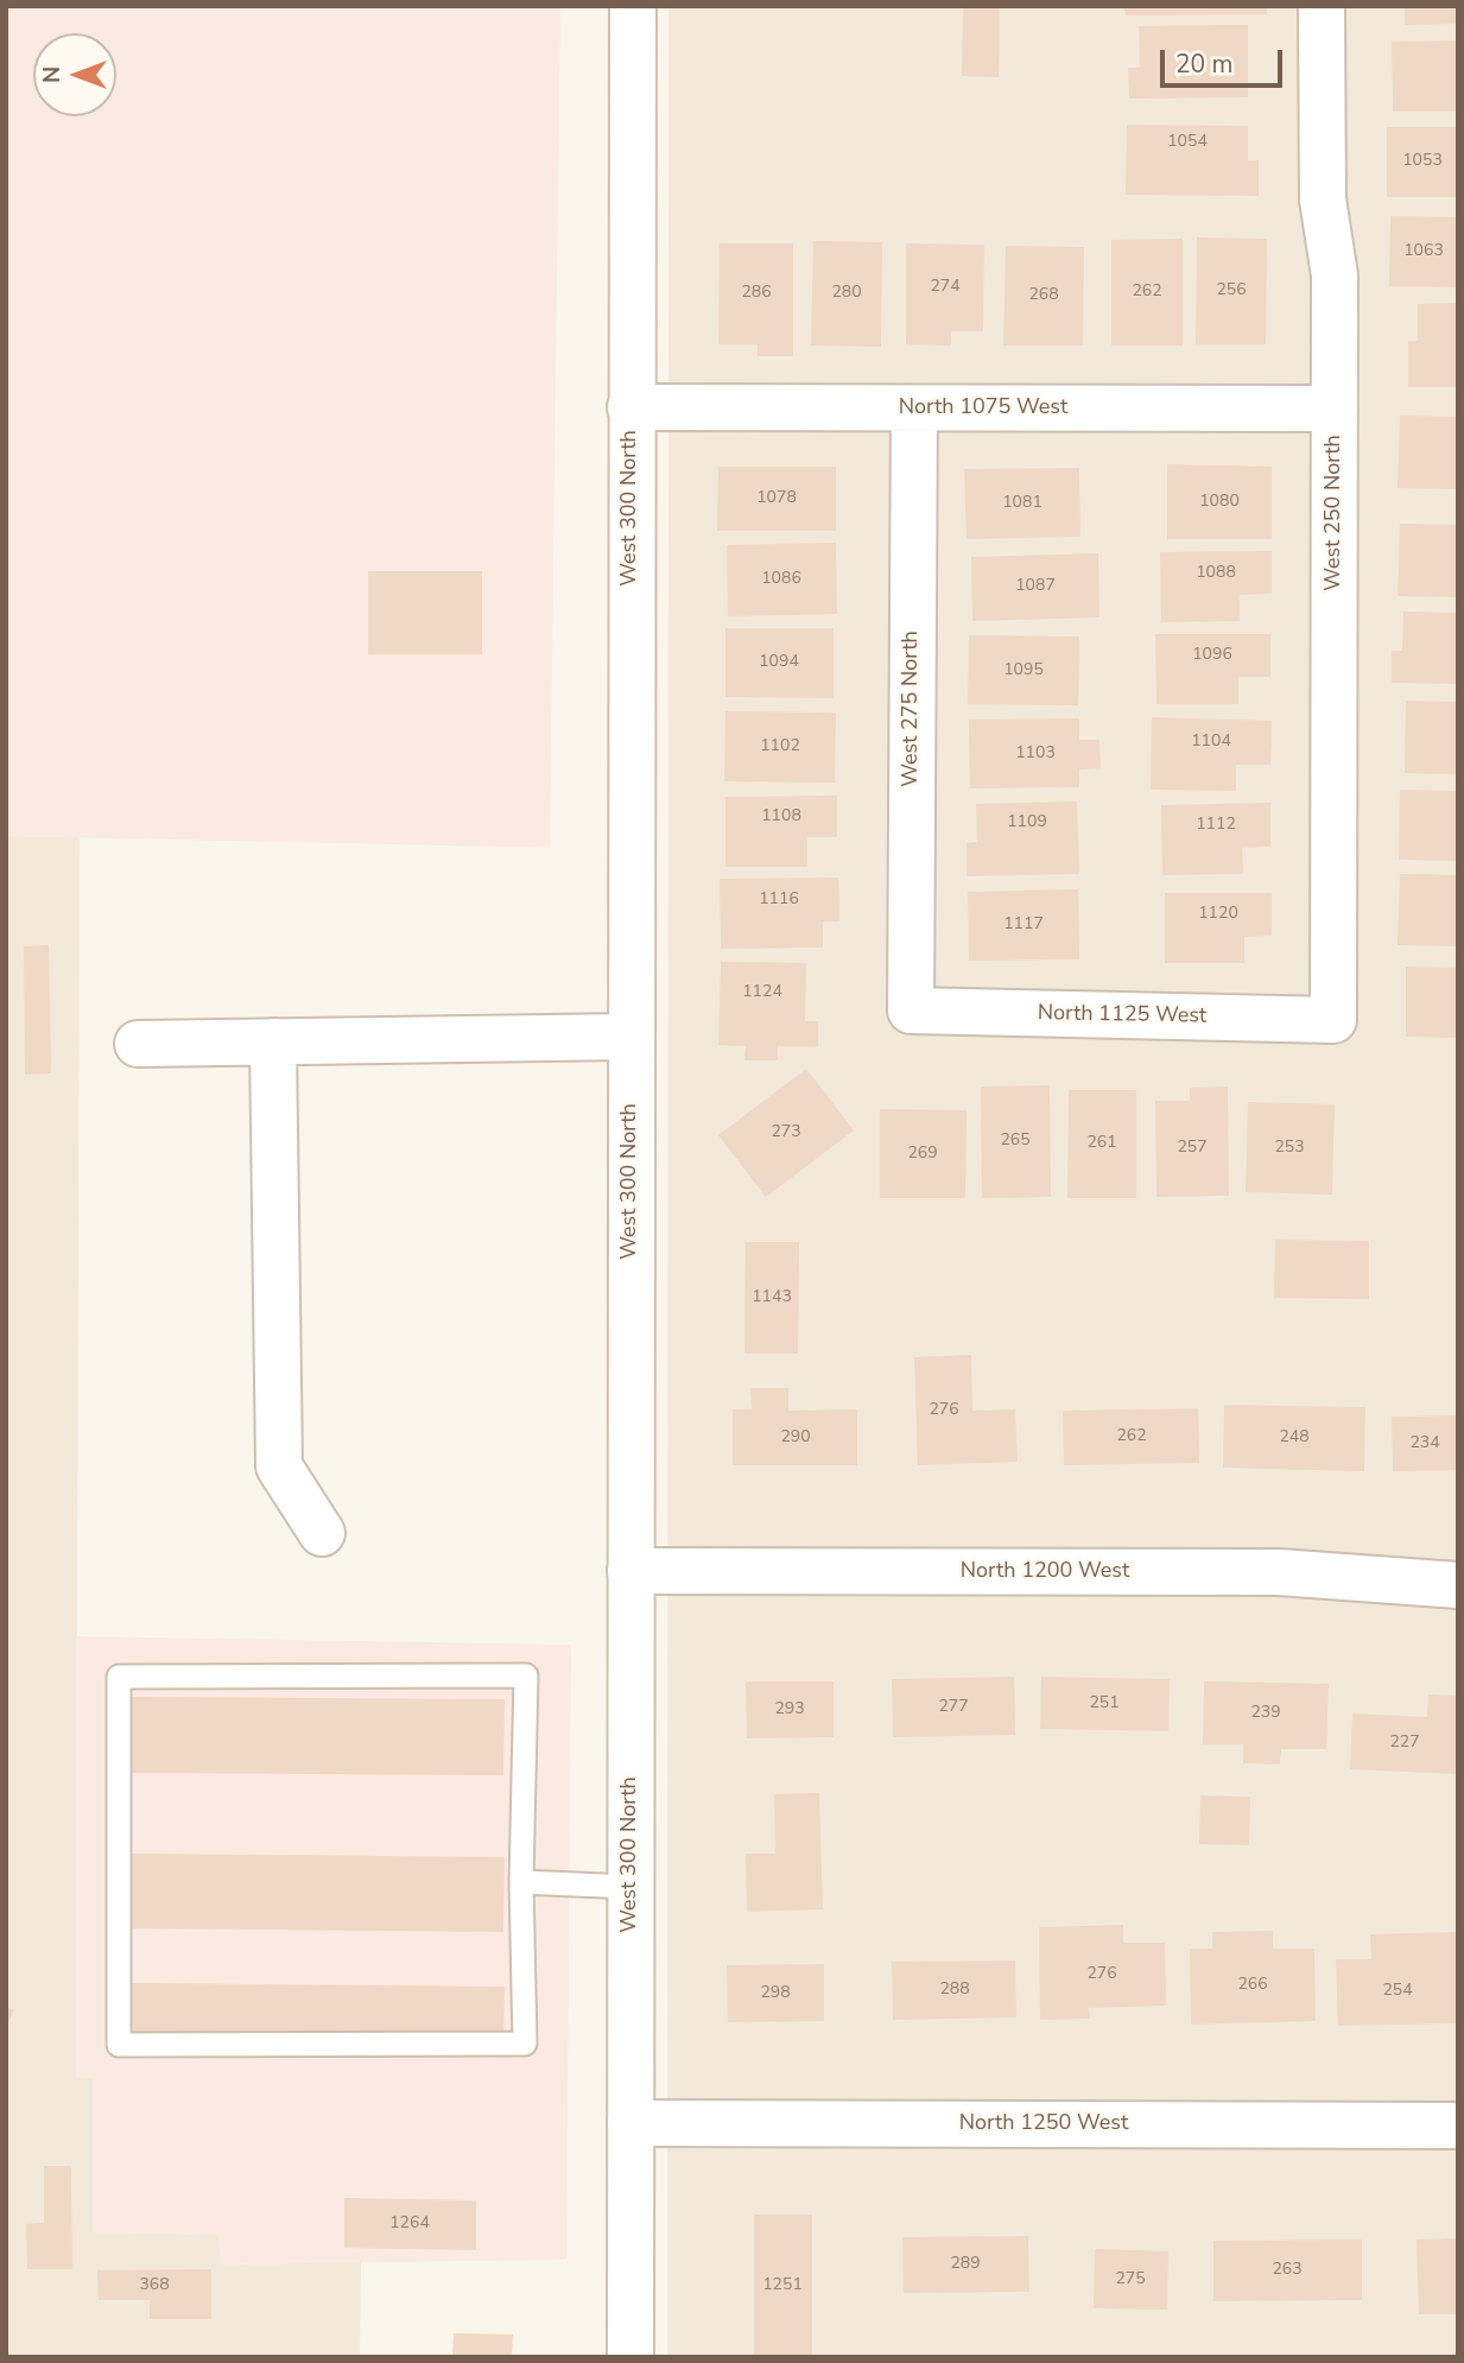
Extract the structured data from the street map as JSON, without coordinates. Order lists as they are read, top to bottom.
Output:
{
  "streets": {
    "street": [
      "North 1075 West",
      "West 300 North",
      "West 250 North",
      "West 275 North",
      "North 1125 West",
      "North 1200 West",
      "North 1250 West"
    ]
  },
  "crossings": [
    ["North 1075 West", "West 300 North"],
    ["North 1075 West", "West 250 North"],
    ["North 1075 West", "West 275 North"],
    ["West 300 North", "North 1200 West"],
    ["West 300 North", "North 1250 West"],
    ["West 250 North", "North 1125 West"],
    ["West 275 North", "North 1125 West"]
  ],
  "house_numbers": [
    "1054",
    "1053",
    "1063",
    "274",
    "256",
    "262",
    "286",
    "280",
    "268",
    "1078",
    "1080",
    "1081",
    "1088",
    "1086",
    "1087",
    "1096",
    "1094",
    "1095",
    "1104",
    "1102",
    "1103",
    "1108",
    "1109",
    "1112",
    "1116",
    "1120",
    "1117",
    "1124",
    "273",
    "265",
    "261",
    "257",
    "253",
    "269",
    "1143",
    "276",
    "262",
    "290",
    "248",
    "234",
    "251",
    "277",
    "293",
    "239",
    "227",
    "276",
    "266",
    "288",
    "254",
    "298",
    "1264",
    "289",
    "263",
    "275",
    "368",
    "1251"
  ],
  "scale_bar": "20 m",
  "north": "left"
}
